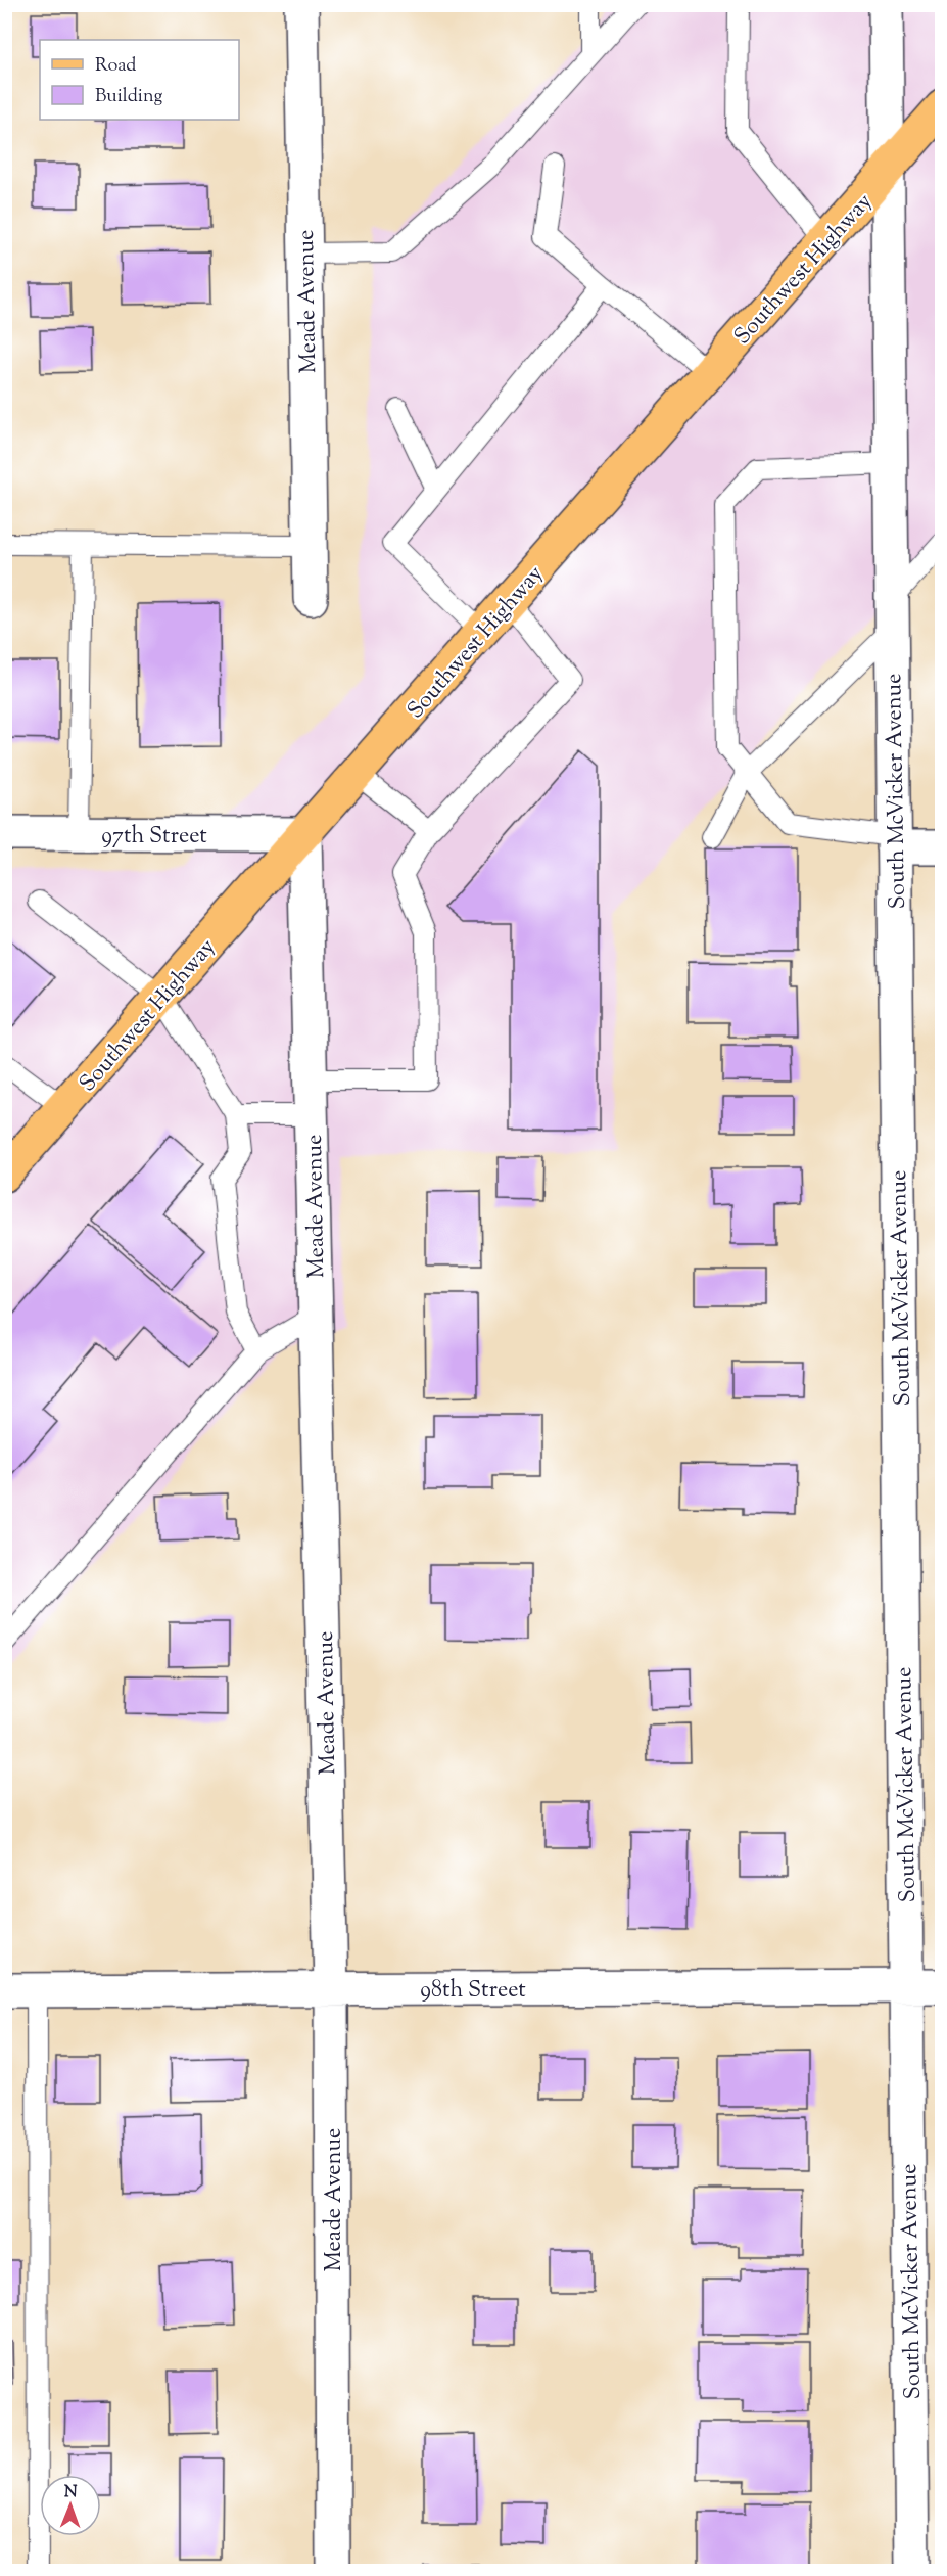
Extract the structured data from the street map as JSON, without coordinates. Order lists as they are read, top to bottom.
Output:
{
  "streets": {
    "main road": ["Southwest Highway"],
    "street": [
      "Meade Avenue",
      "South McVicker Avenue",
      "97th Street",
      "98th Street"
    ]
  },
  "crossings": [
    ["Southwest Highway", "Meade Avenue"],
    ["Southwest Highway", "South McVicker Avenue"],
    ["Southwest Highway", "97th Street"],
    ["Meade Avenue", "97th Street"],
    ["Meade Avenue", "98th Street"],
    ["South McVicker Avenue", "98th Street"]
  ],
  "legend": ["Road", "Building"],
  "north": "top"
}
